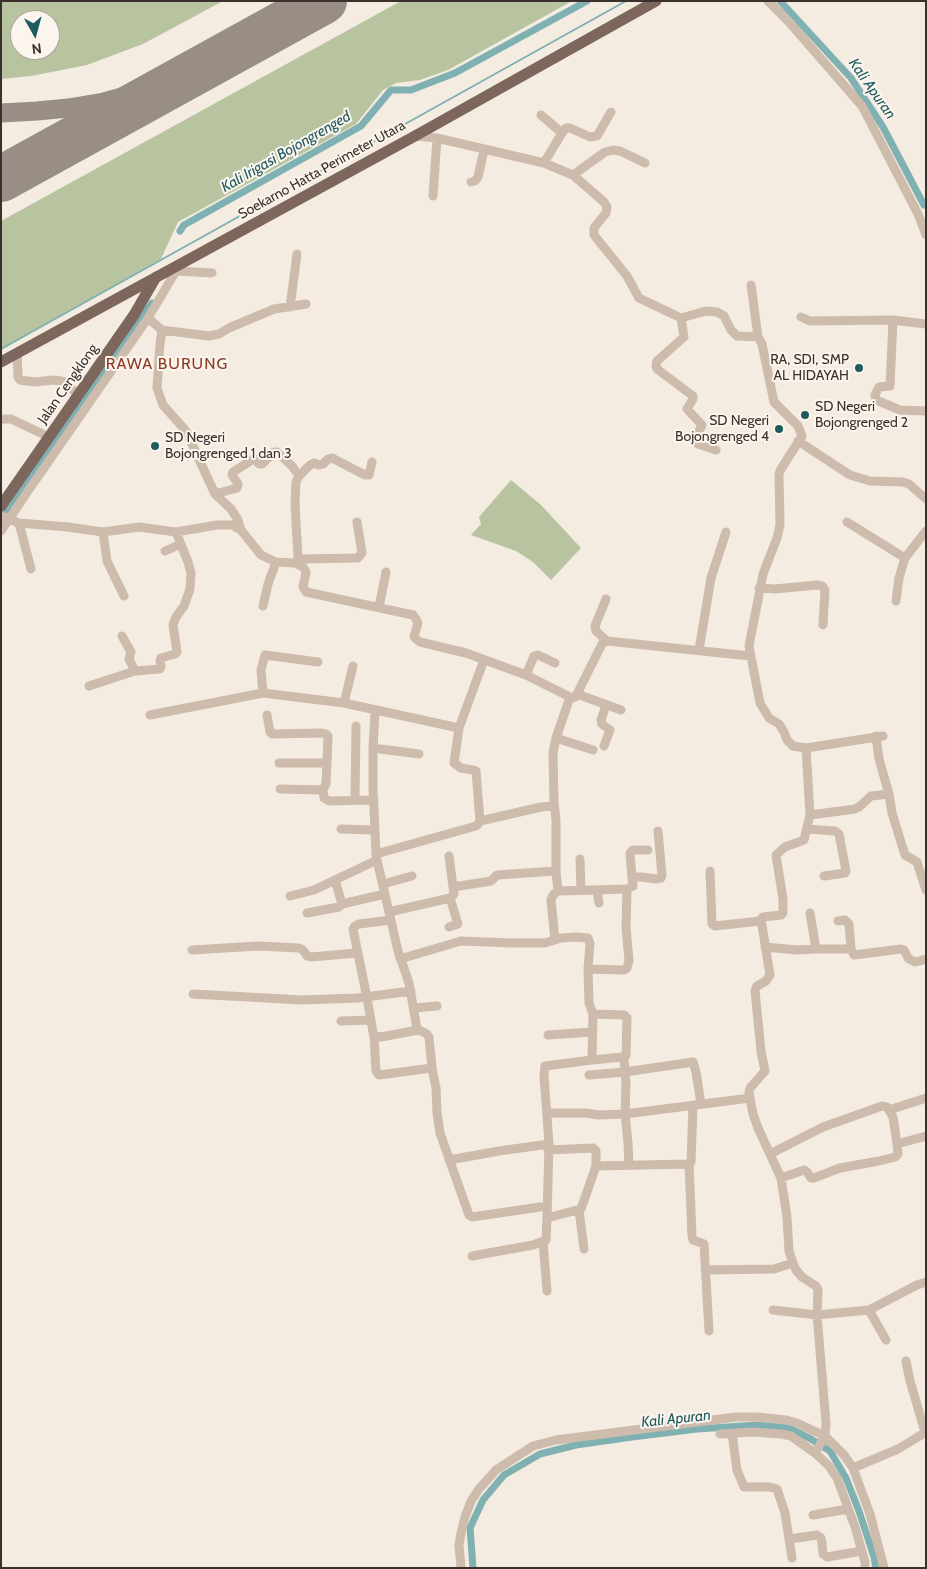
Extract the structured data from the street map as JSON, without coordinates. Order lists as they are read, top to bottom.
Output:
{
  "streets": {
    "main road": ["Soekarno Hatta Perimeter Utara", "Jalan Cengklong"]
  },
  "crossings": [
    ["Soekarno Hatta Perimeter Utara", "Jalan Cengklong"]
  ],
  "districts": ["RAWA BURUNG"],
  "water": ["Kali Apuran", "Kali Irigasi Bojongrenged"],
  "places": [
    "RA, SDI, SMP AL HIDAYAH",
    "SD Negeri Bojongrenged 2",
    "SD Negeri Bojongrenged 4",
    "SD Negeri Bojongrenged 1 dan 3"
  ],
  "north": "bottom"
}
